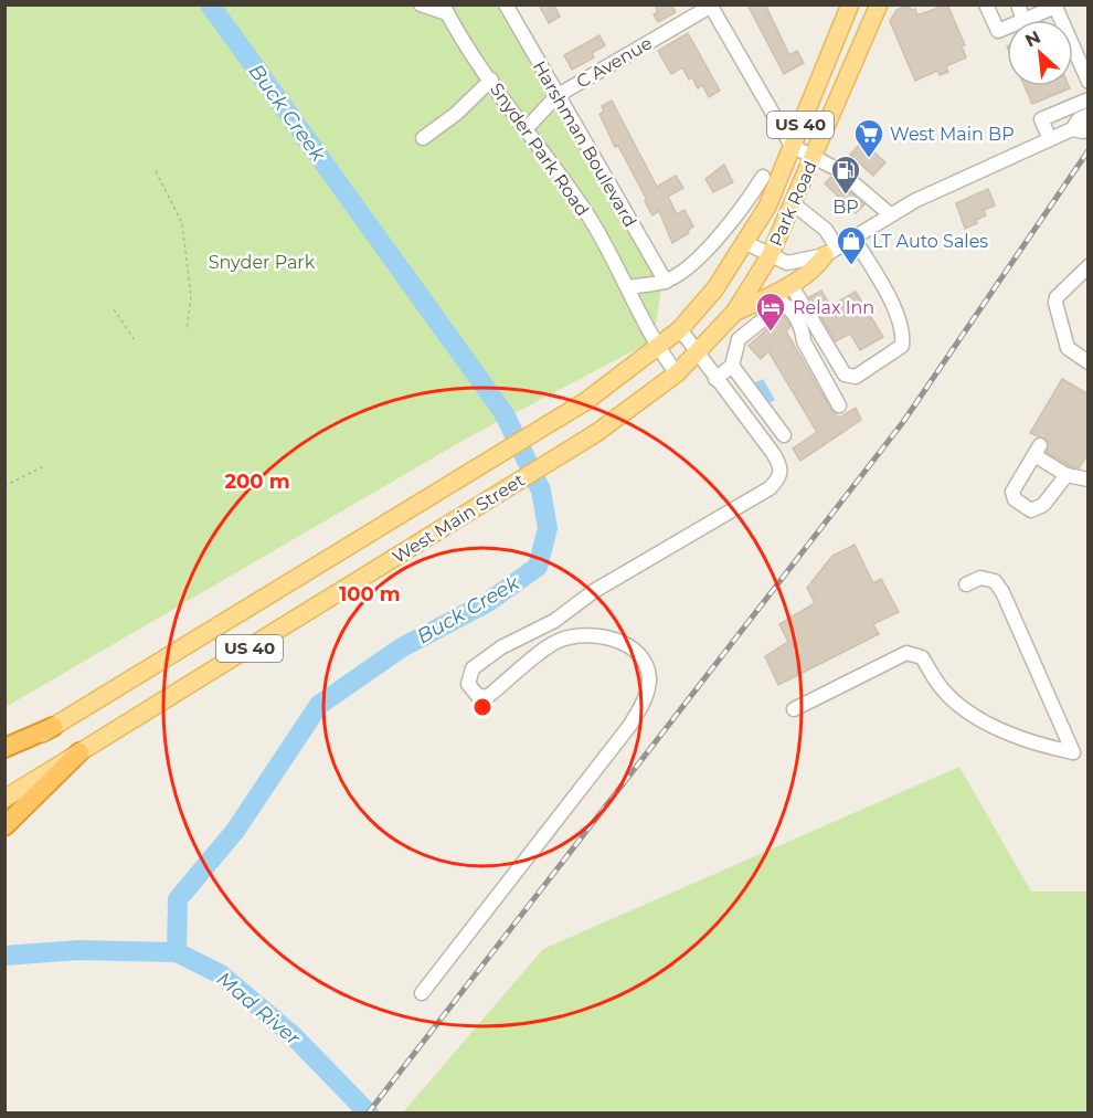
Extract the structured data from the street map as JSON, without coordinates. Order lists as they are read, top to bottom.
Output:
{
  "streets": {
    "main road": ["US 40", "Park Road", "West Main Street"],
    "street": ["C Avenue", "Harshman Boulevard", "Snyder Park Road"]
  },
  "crossings": [
    ["C Avenue", "Harshman Boulevard"],
    ["C Avenue", "Snyder Park Road"],
    ["Park Road", "West Main Street"]
  ],
  "water": ["Buck Creek", "Mad River"],
  "parks": ["Snyder Park"],
  "places": {
    "supermarket": ["West Main BP"],
    "fuel station": ["BP"],
    "shop": ["LT Auto Sales"],
    "hotel": ["Relax Inn"]
  },
  "north": "top left",
  "rings": ["200 m", "100 m"]
}
